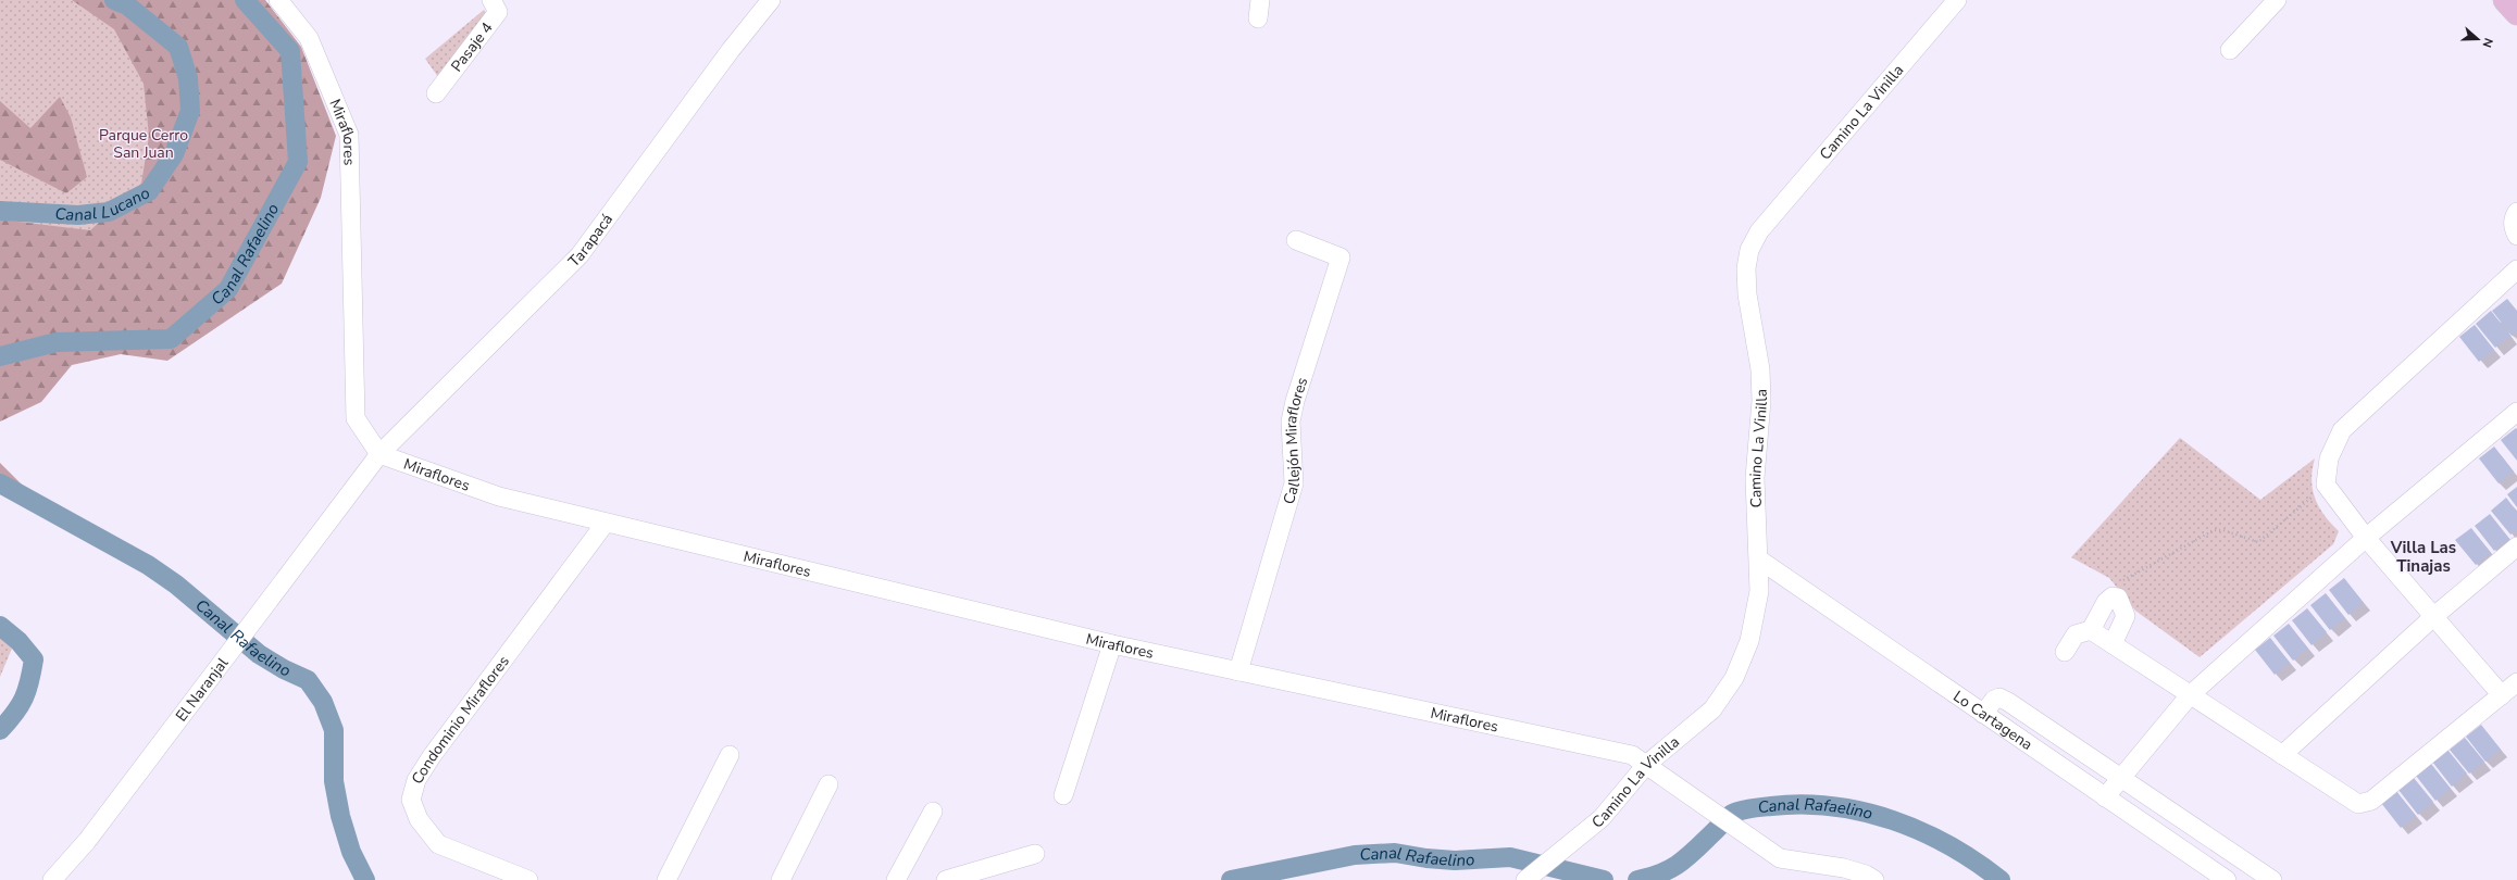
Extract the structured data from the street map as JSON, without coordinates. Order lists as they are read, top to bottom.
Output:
{
  "streets": {
    "street": [
      "Pasaje 4",
      "Camino La Vinilla",
      "Miraflores",
      "Tarapacá",
      "Callejón Miraflores",
      "El Naranjal",
      "Condominio Miraflores",
      "Lo Cartagena"
    ]
  },
  "crossings": [
    ["Camino La Vinilla", "Miraflores"],
    ["Camino La Vinilla", "Lo Cartagena"],
    ["Miraflores", "Tarapacá"],
    ["Miraflores", "Callejón Miraflores"],
    ["Miraflores", "El Naranjal"],
    ["Miraflores", "Condominio Miraflores"],
    ["Tarapacá", "El Naranjal"]
  ],
  "districts": ["Villa Las Tinajas"],
  "water": ["Canal Lucano", "Canal Rafaelino"],
  "parks": ["Parque Cerro San Juan"],
  "north": "right"
}
